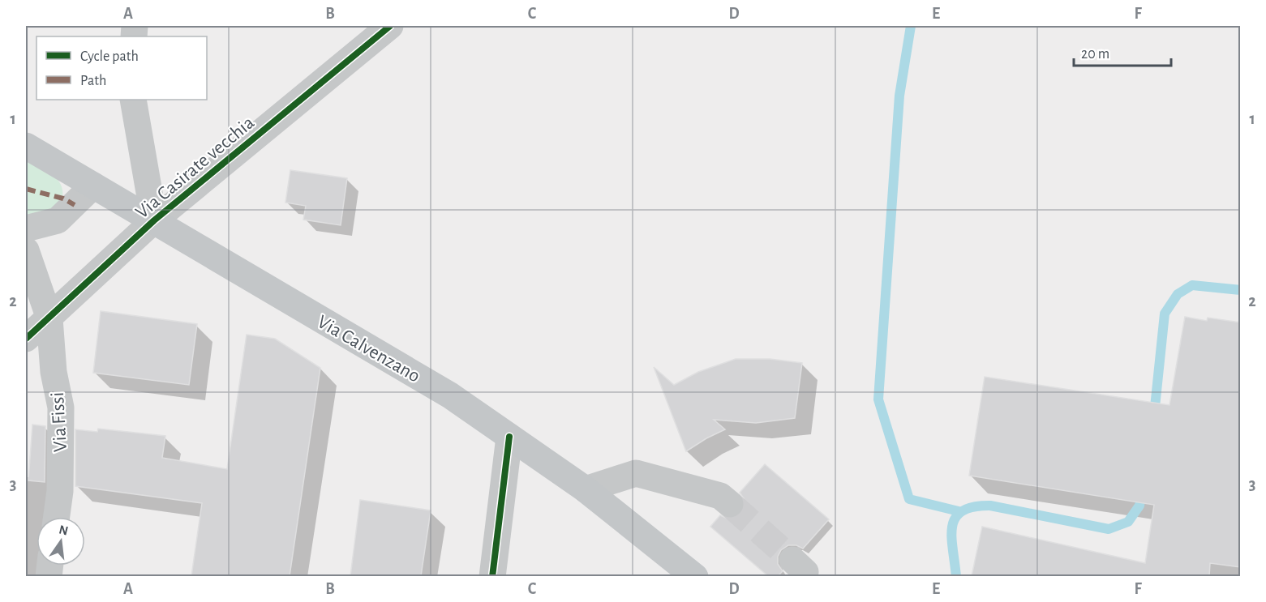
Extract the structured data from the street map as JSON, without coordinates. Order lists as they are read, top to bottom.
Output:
{
  "streets": {
    "main road": ["Via Calvenzano"],
    "street": ["Via Casirate vecchia", "Via Fissi"]
  },
  "crossings": [
    ["Via Casirate vecchia", "Via Calvenzano"],
    ["Via Casirate vecchia", "Via Fissi"]
  ],
  "legend": ["Cycle path", "Path"],
  "scale_bar": "20 m",
  "north": "top",
  "grid": {
    "columns": [
      "A",
      "B",
      "C",
      "D",
      "E",
      "F"
    ],
    "rows": ["1", "2", "3"]
  }
}
